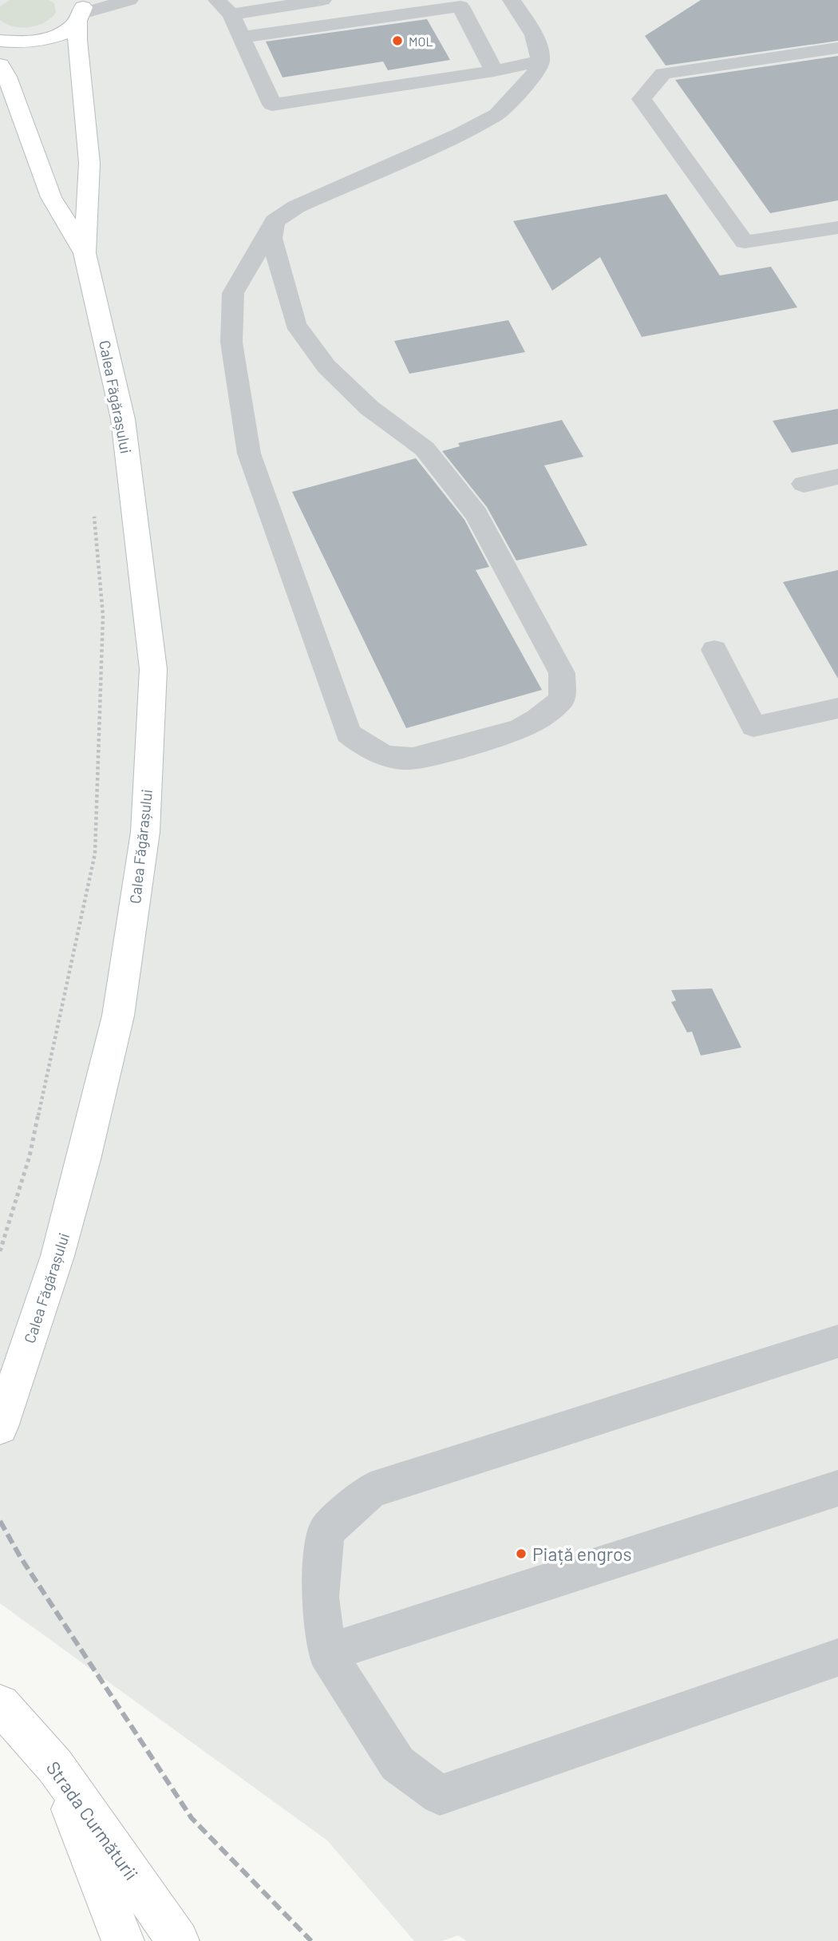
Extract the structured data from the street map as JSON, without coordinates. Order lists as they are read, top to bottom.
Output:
{
  "streets": {
    "main road": ["Calea Făgărașului", "Strada Curmăturii"]
  },
  "places": ["MOL", "Piață engros"]
}
